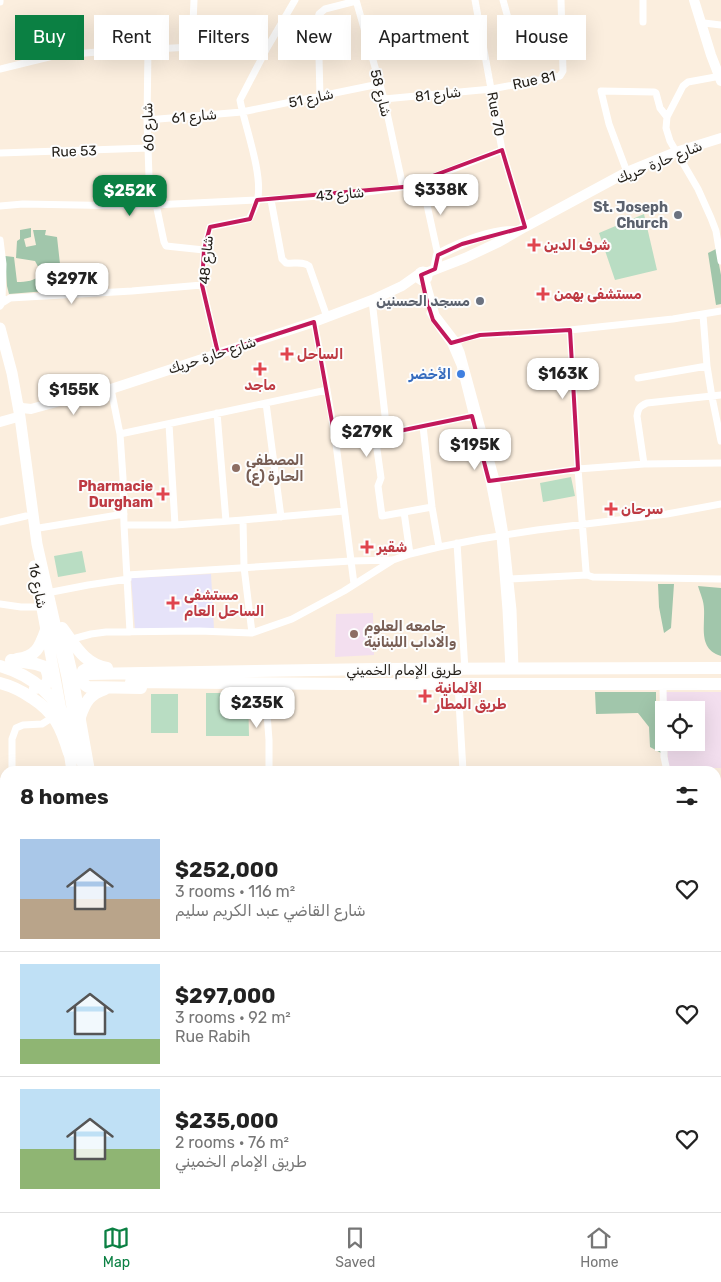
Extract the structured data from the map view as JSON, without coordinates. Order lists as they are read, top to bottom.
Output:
{
  "streets": {
    "highway": ["طريق الإمام الخميني"],
    "main road": ["شارع 16"],
    "street": [
      "Rue 81",
      "شارع 58",
      "شارع 81",
      "شارع 51",
      "Rue 70",
      "شارع 61",
      "شارع 60",
      "Rue 53",
      "شارع حارة حريك",
      "شارع 43",
      "شارع 48"
    ]
  },
  "crossings": [
    ["Rue 81", "شارع 81"],
    ["Rue 81", "Rue 70"],
    ["شارع 58", "شارع 81"],
    ["شارع 58", "شارع 51"],
    ["شارع 58", "شارع 43"],
    ["شارع 81", "Rue 70"],
    ["شارع 51", "شارع 61"],
    ["Rue 70", "شارع حارة حريك"],
    ["Rue 70", "شارع 43"],
    ["شارع 61", "شارع 60"],
    ["شارع 60", "Rue 53"],
    ["شارع 60", "شارع 43"],
    ["شارع 60", "شارع 48"],
    ["شارع حارة حريك", "شارع 48"],
    ["شارع 43", "شارع 48"]
  ],
  "places": {
    "other": [
      "St. Joseph Church",
      "مسجد الحسنين",
      "الأخضر",
      "المصطفى الحارة (ع)",
      "جامعه العلوم والاداب اللبنانية"
    ],
    "health": [
      "شرف الدين",
      "مستشفى بهمن",
      "الساحل",
      "ماجد",
      "Pharmacie Durgham",
      "سرحان",
      "شقير",
      "مستشفى الساحل العام",
      "الألمانية طريق المطار"
    ]
  },
  "page": {
    "chip": [
      "Buy",
      "Rent",
      "Filters",
      "New",
      "Apartment",
      "House"
    ],
    "price": [
      "$338K",
      "$252K",
      "$297K",
      "$163K",
      "$155K",
      "$279K",
      "$195K",
      "$235K"
    ],
    "heading": "8 homes",
    "list": [
      {
        "name": "$252,000",
        "note": "3 rooms · 116 m² · شارع القاضي عبد الكريم سليم"
      },
      {
        "name": "$297,000",
        "note": "3 rooms · 92 m² · Rue Rabih"
      },
      {
        "name": "$235,000",
        "note": "2 rooms · 76 m² · طريق الإمام الخميني"
      }
    ],
    "tabs": ["Map", "Saved", "Home"]
  }
}
